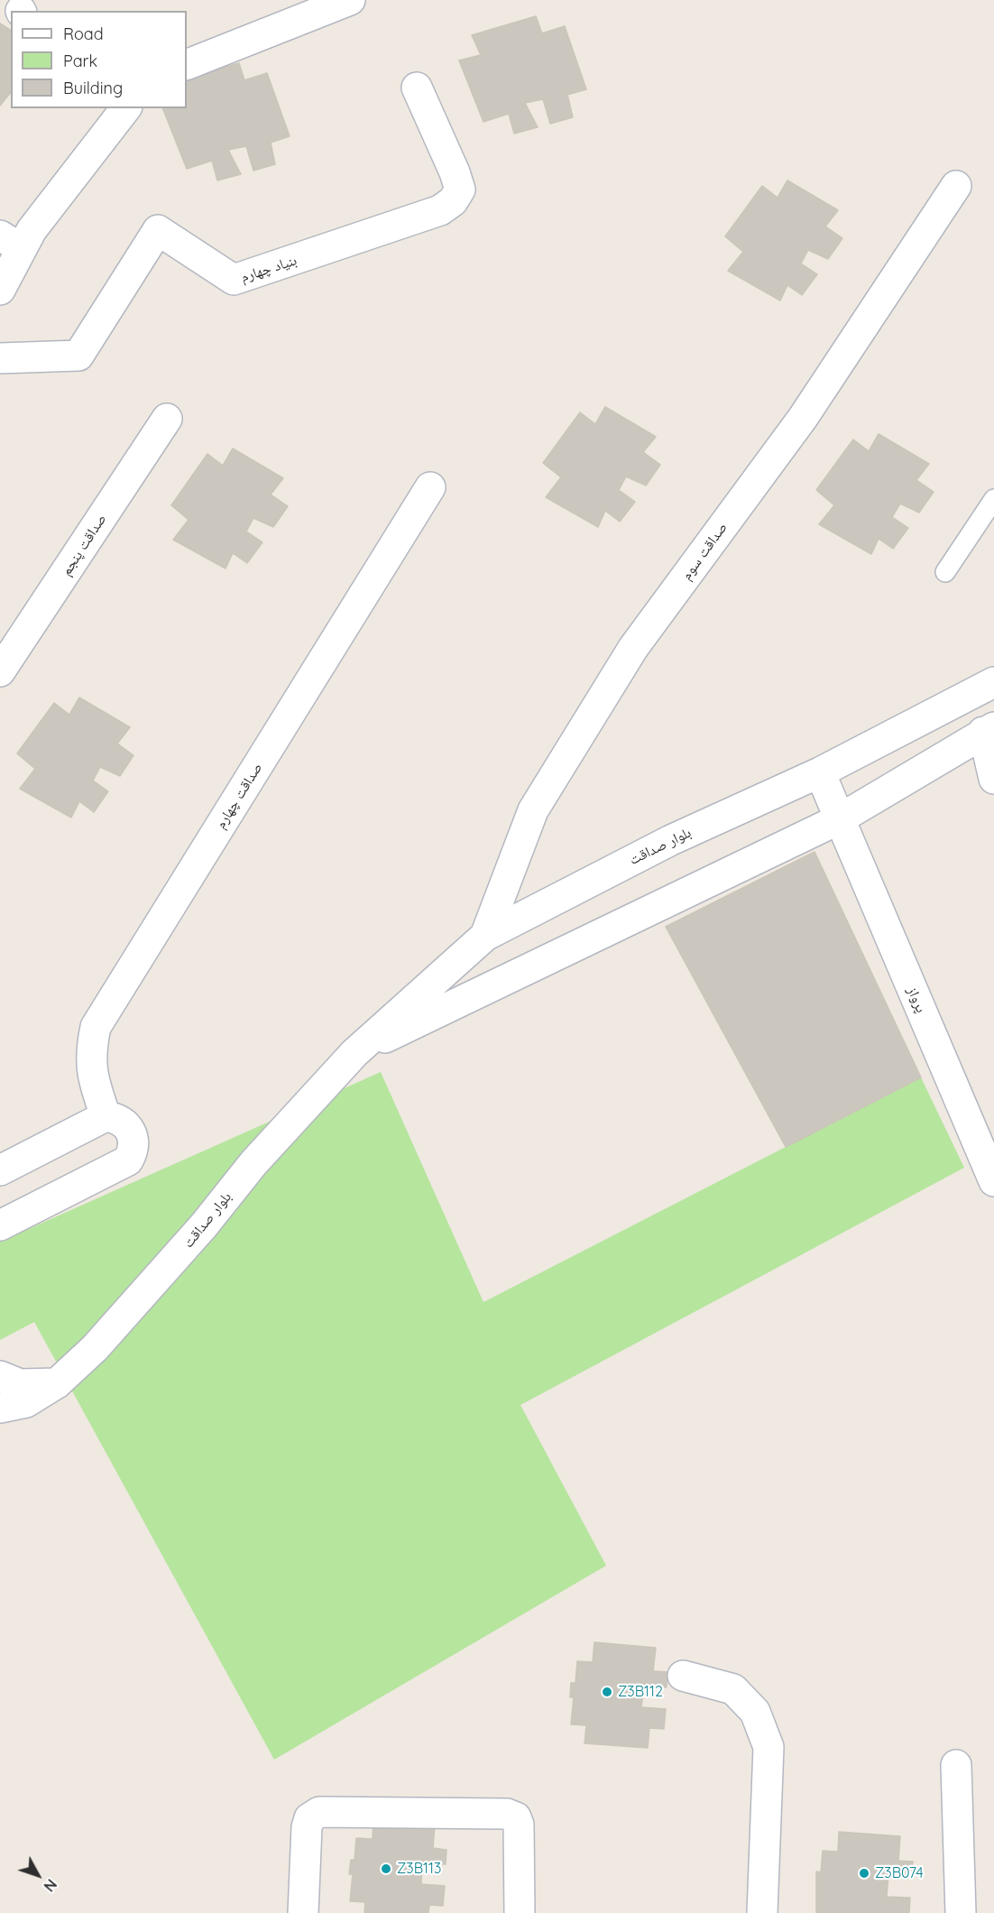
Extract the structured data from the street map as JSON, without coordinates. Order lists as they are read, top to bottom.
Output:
{
  "streets": {
    "street": [
      "بنیاد چهارم",
      "صداقت پنجم",
      "صداقت سوم",
      "صداقت چهارم",
      "بلوار صداقت",
      "پرواز"
    ]
  },
  "crossings": [
    ["صداقت سوم", "بلوار صداقت"],
    ["بلوار صداقت", "پرواز"]
  ],
  "places": ["Z3B112", "Z3B113", "Z3B074"],
  "legend": ["Road", "Park", "Building"],
  "north": "bottom right"
}
